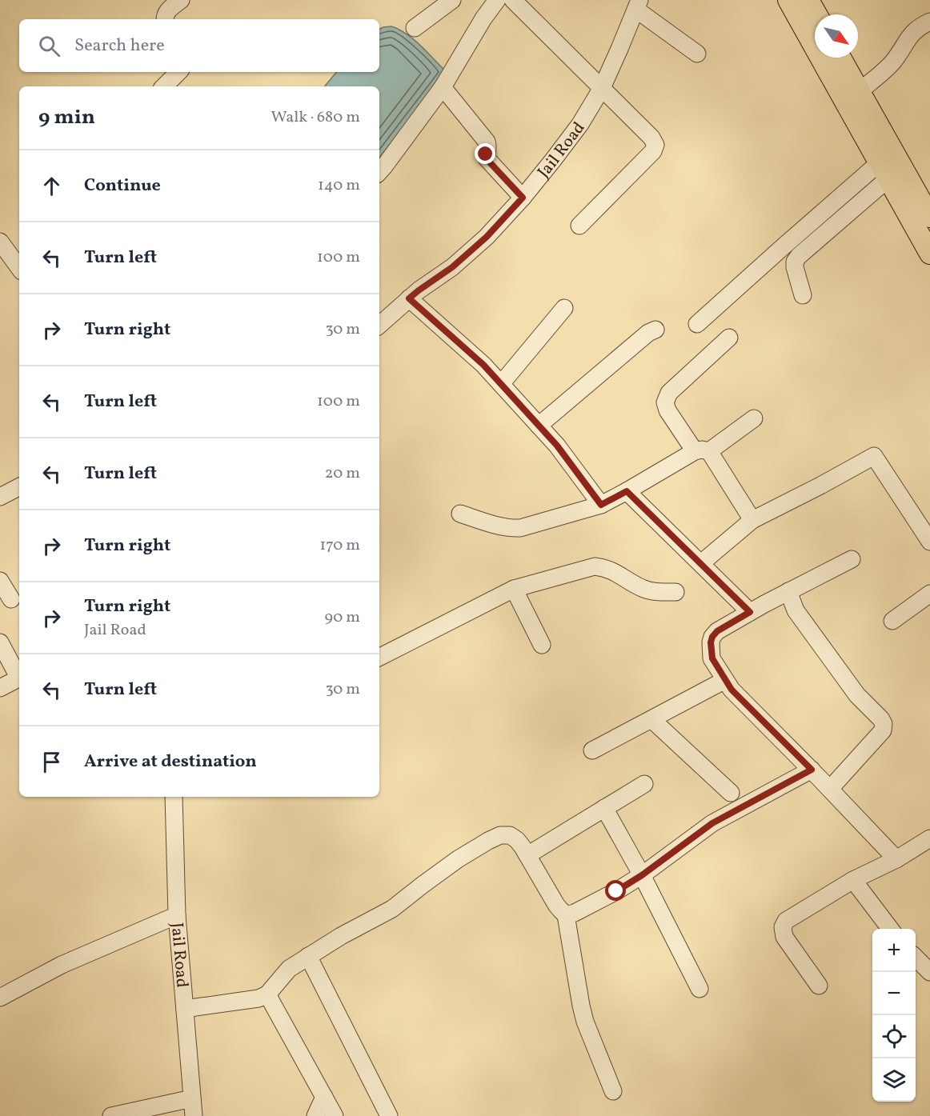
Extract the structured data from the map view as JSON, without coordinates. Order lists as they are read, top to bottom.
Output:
{
  "streets": {
    "street": ["Jail Road"]
  },
  "north": "bottom right",
  "page": {
    "search": "Search here",
    "heading": ["9 min", "Walk · 680 m"],
    "list": [
      ["Continue", "140 m"],
      ["Turn left", "100 m"],
      ["Turn right", "30 m"],
      ["Turn left", "100 m"],
      ["Turn left", "20 m"],
      ["Turn right", "170 m"],
      ["Turn right", "Jail Road", "90 m"],
      ["Turn left", "30 m"],
      "Arrive at destination"
    ],
    "map_buttons": ["+", "−"]
  }
}
